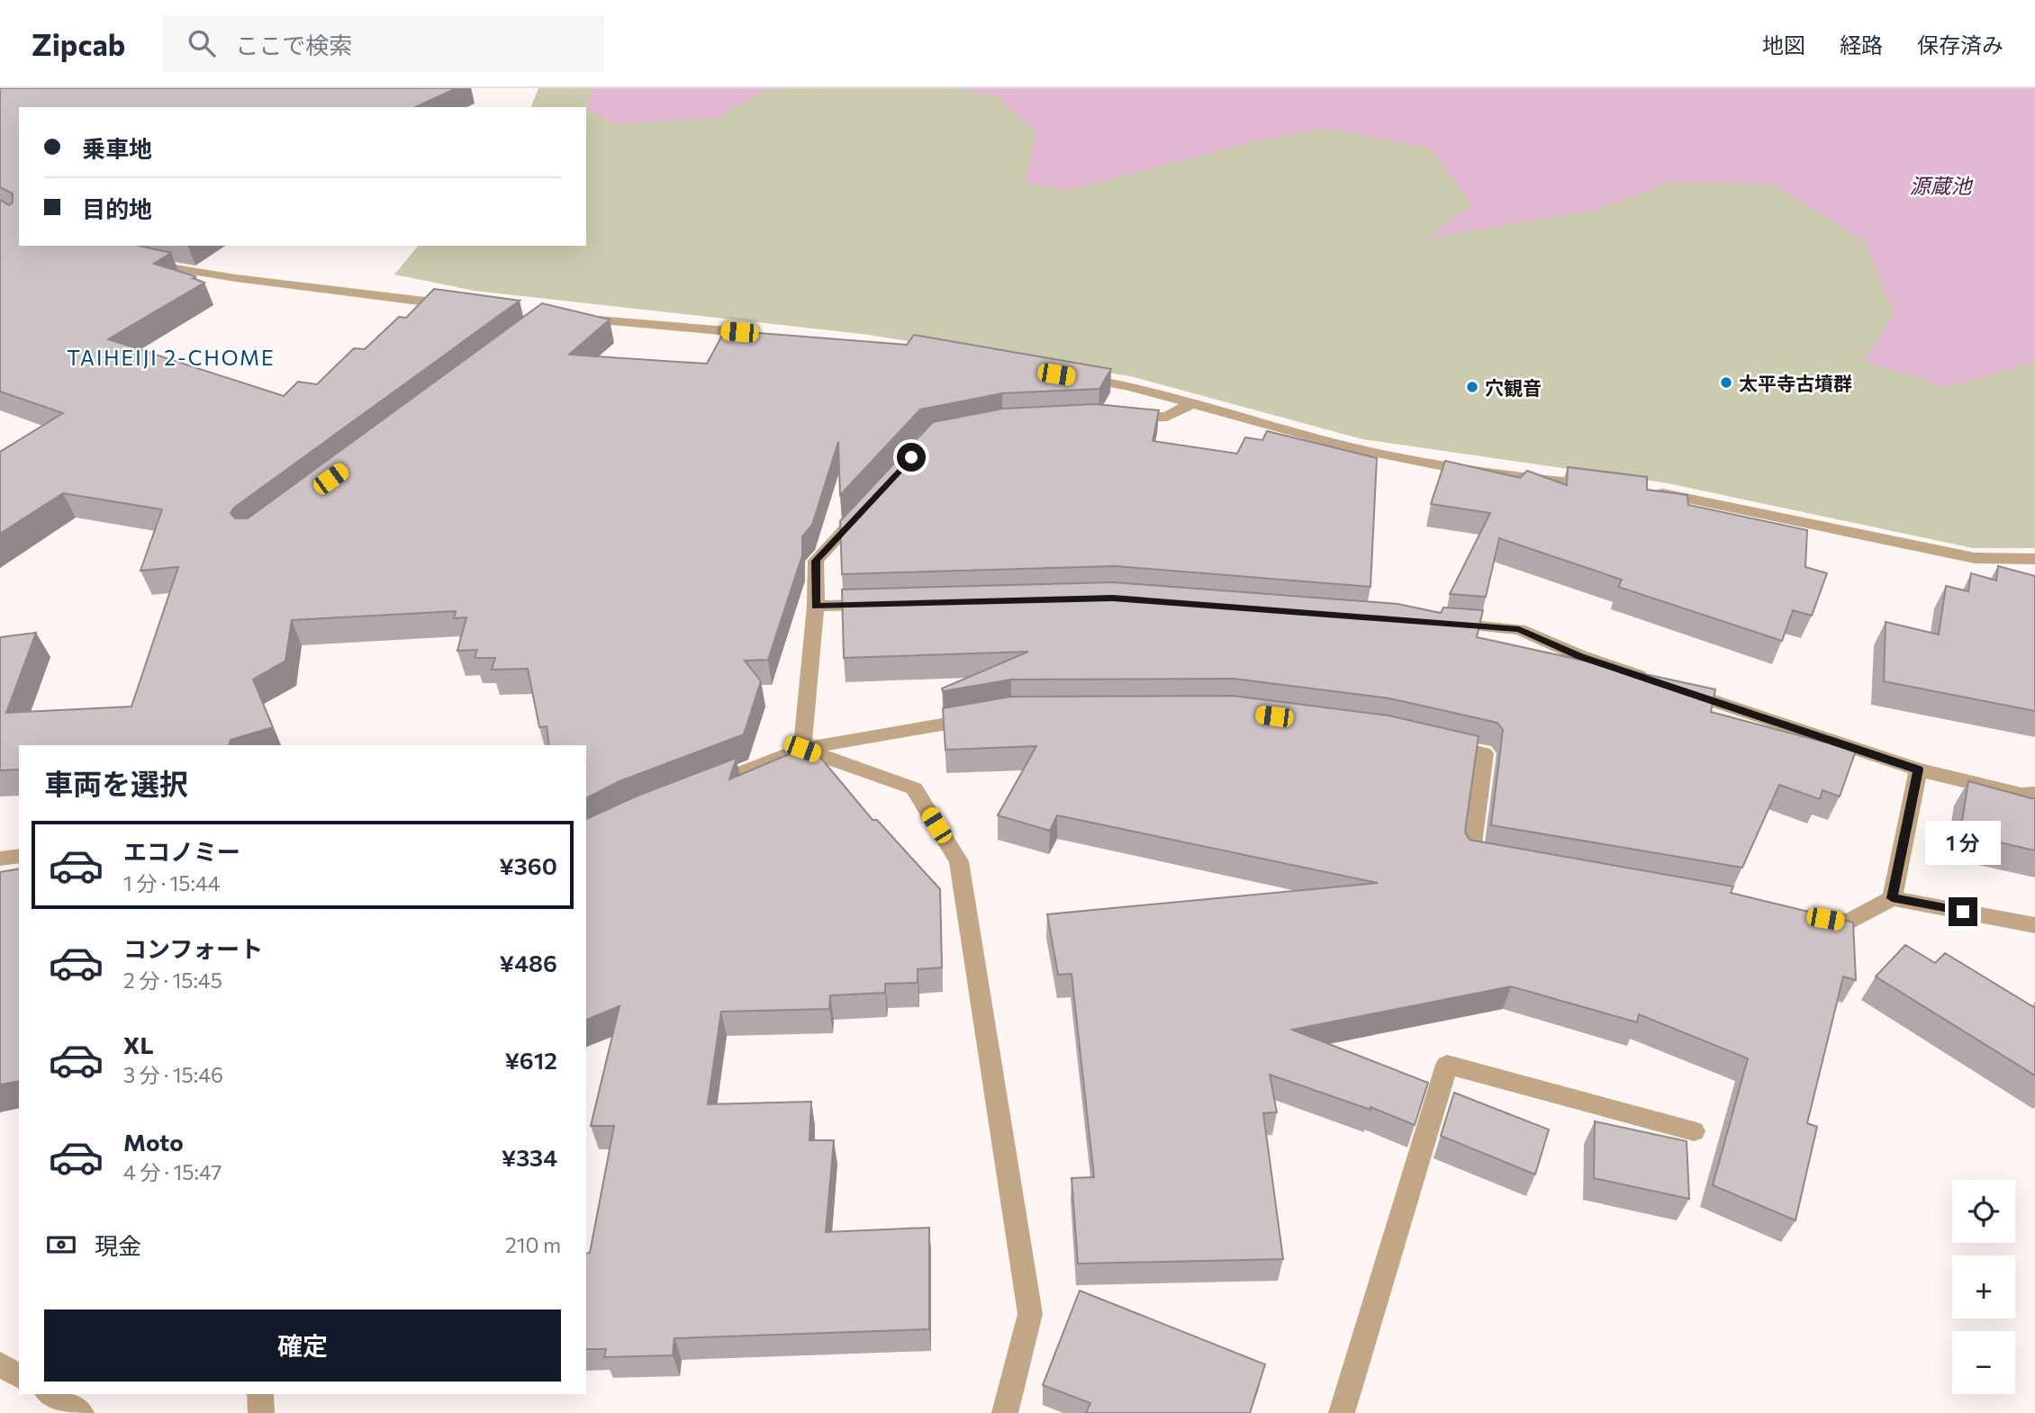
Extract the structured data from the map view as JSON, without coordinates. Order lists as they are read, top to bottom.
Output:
{
  "districts": ["TAIHEIJI 2-CHOME"],
  "water": ["源蔵池"],
  "places": ["太平寺古墳群", "穴観音"],
  "page": {
    "header": "Zipcab",
    "search": "ここで検索",
    "nav": ["地図", "経路", "保存済み"],
    "banner": ["乗車地", "目的地"],
    "heading": "車両を選択",
    "bubble": "1 分",
    "list": [
      {
        "name": "エコノミー",
        "note": "1 分 · 15:44",
        "value": "¥360"
      },
      {
        "name": "コンフォート",
        "note": "2 分 · 15:45",
        "value": "¥486"
      },
      {
        "name": "XL",
        "note": "3 分 · 15:46",
        "value": "¥612"
      },
      {
        "name": "Moto",
        "note": "4 分 · 15:47",
        "value": "¥334"
      }
    ],
    "map_buttons": ["+", "−"],
    "pay": ["現金", "210 m"],
    "buttons": "確定"
  }
}
